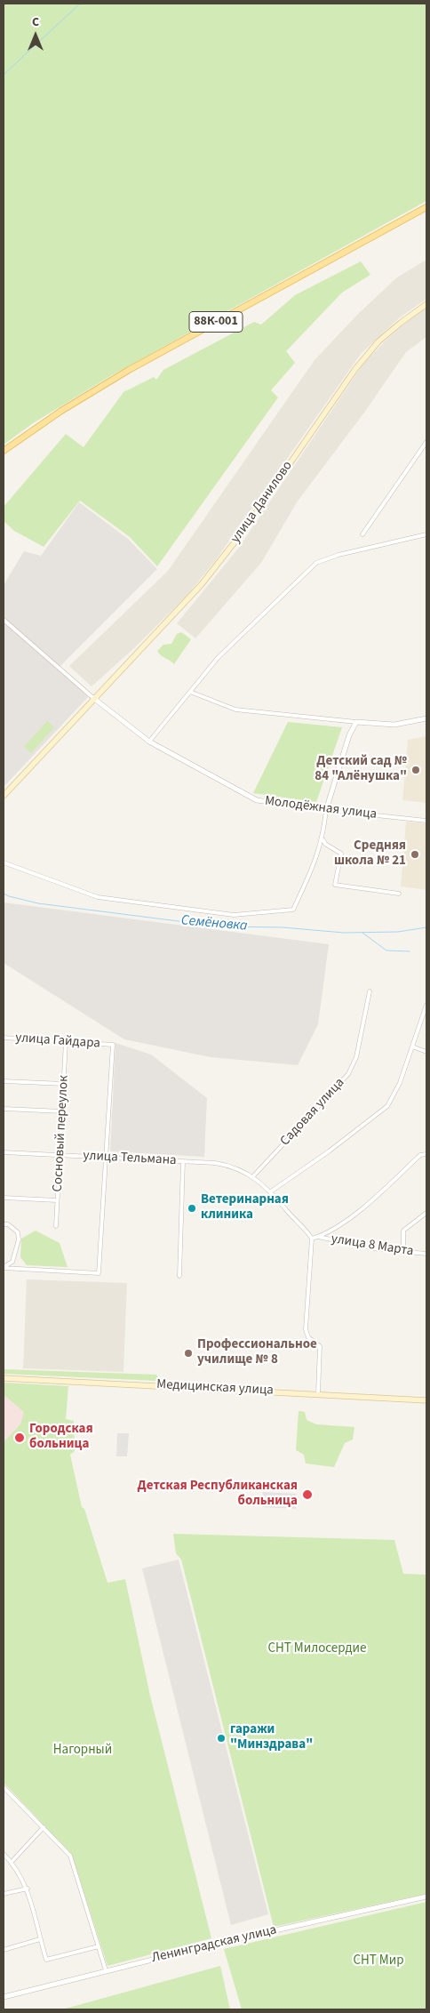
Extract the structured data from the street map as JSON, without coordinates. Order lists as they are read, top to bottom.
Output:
{
  "streets": {
    "main road": ["88К-001", "улица Данилово", "Медицинская улица"],
    "street": [
      "Молодёжная улица",
      "улица Гайдара",
      "Садовая улица",
      "Сосновый переулок",
      "улица Тельмана",
      "улица 8 Марта",
      "Ленинградская улица"
    ]
  },
  "crossings": [
    ["улица Данилово", "Молодёжная улица"],
    ["улица Гайдара", "Сосновый переулок"],
    ["улица Гайдара", "улица Тельмана"],
    ["Садовая улица", "улица Тельмана"],
    ["Сосновый переулок", "улица Тельмана"]
  ],
  "water": ["Семёновка"],
  "parks": ["СНТ Милосердие", "Нагорный", "СНТ Мир"],
  "places": [
    "Детский сад № 84 \"Алёнушка\"",
    "Средняя школа № 21",
    "Ветеринарная клиника",
    "Профессиональное училище № 8",
    "Городская больница",
    "Детская Республиканская больница",
    "гаражи \"Минздрава\""
  ],
  "north": "top"
}
